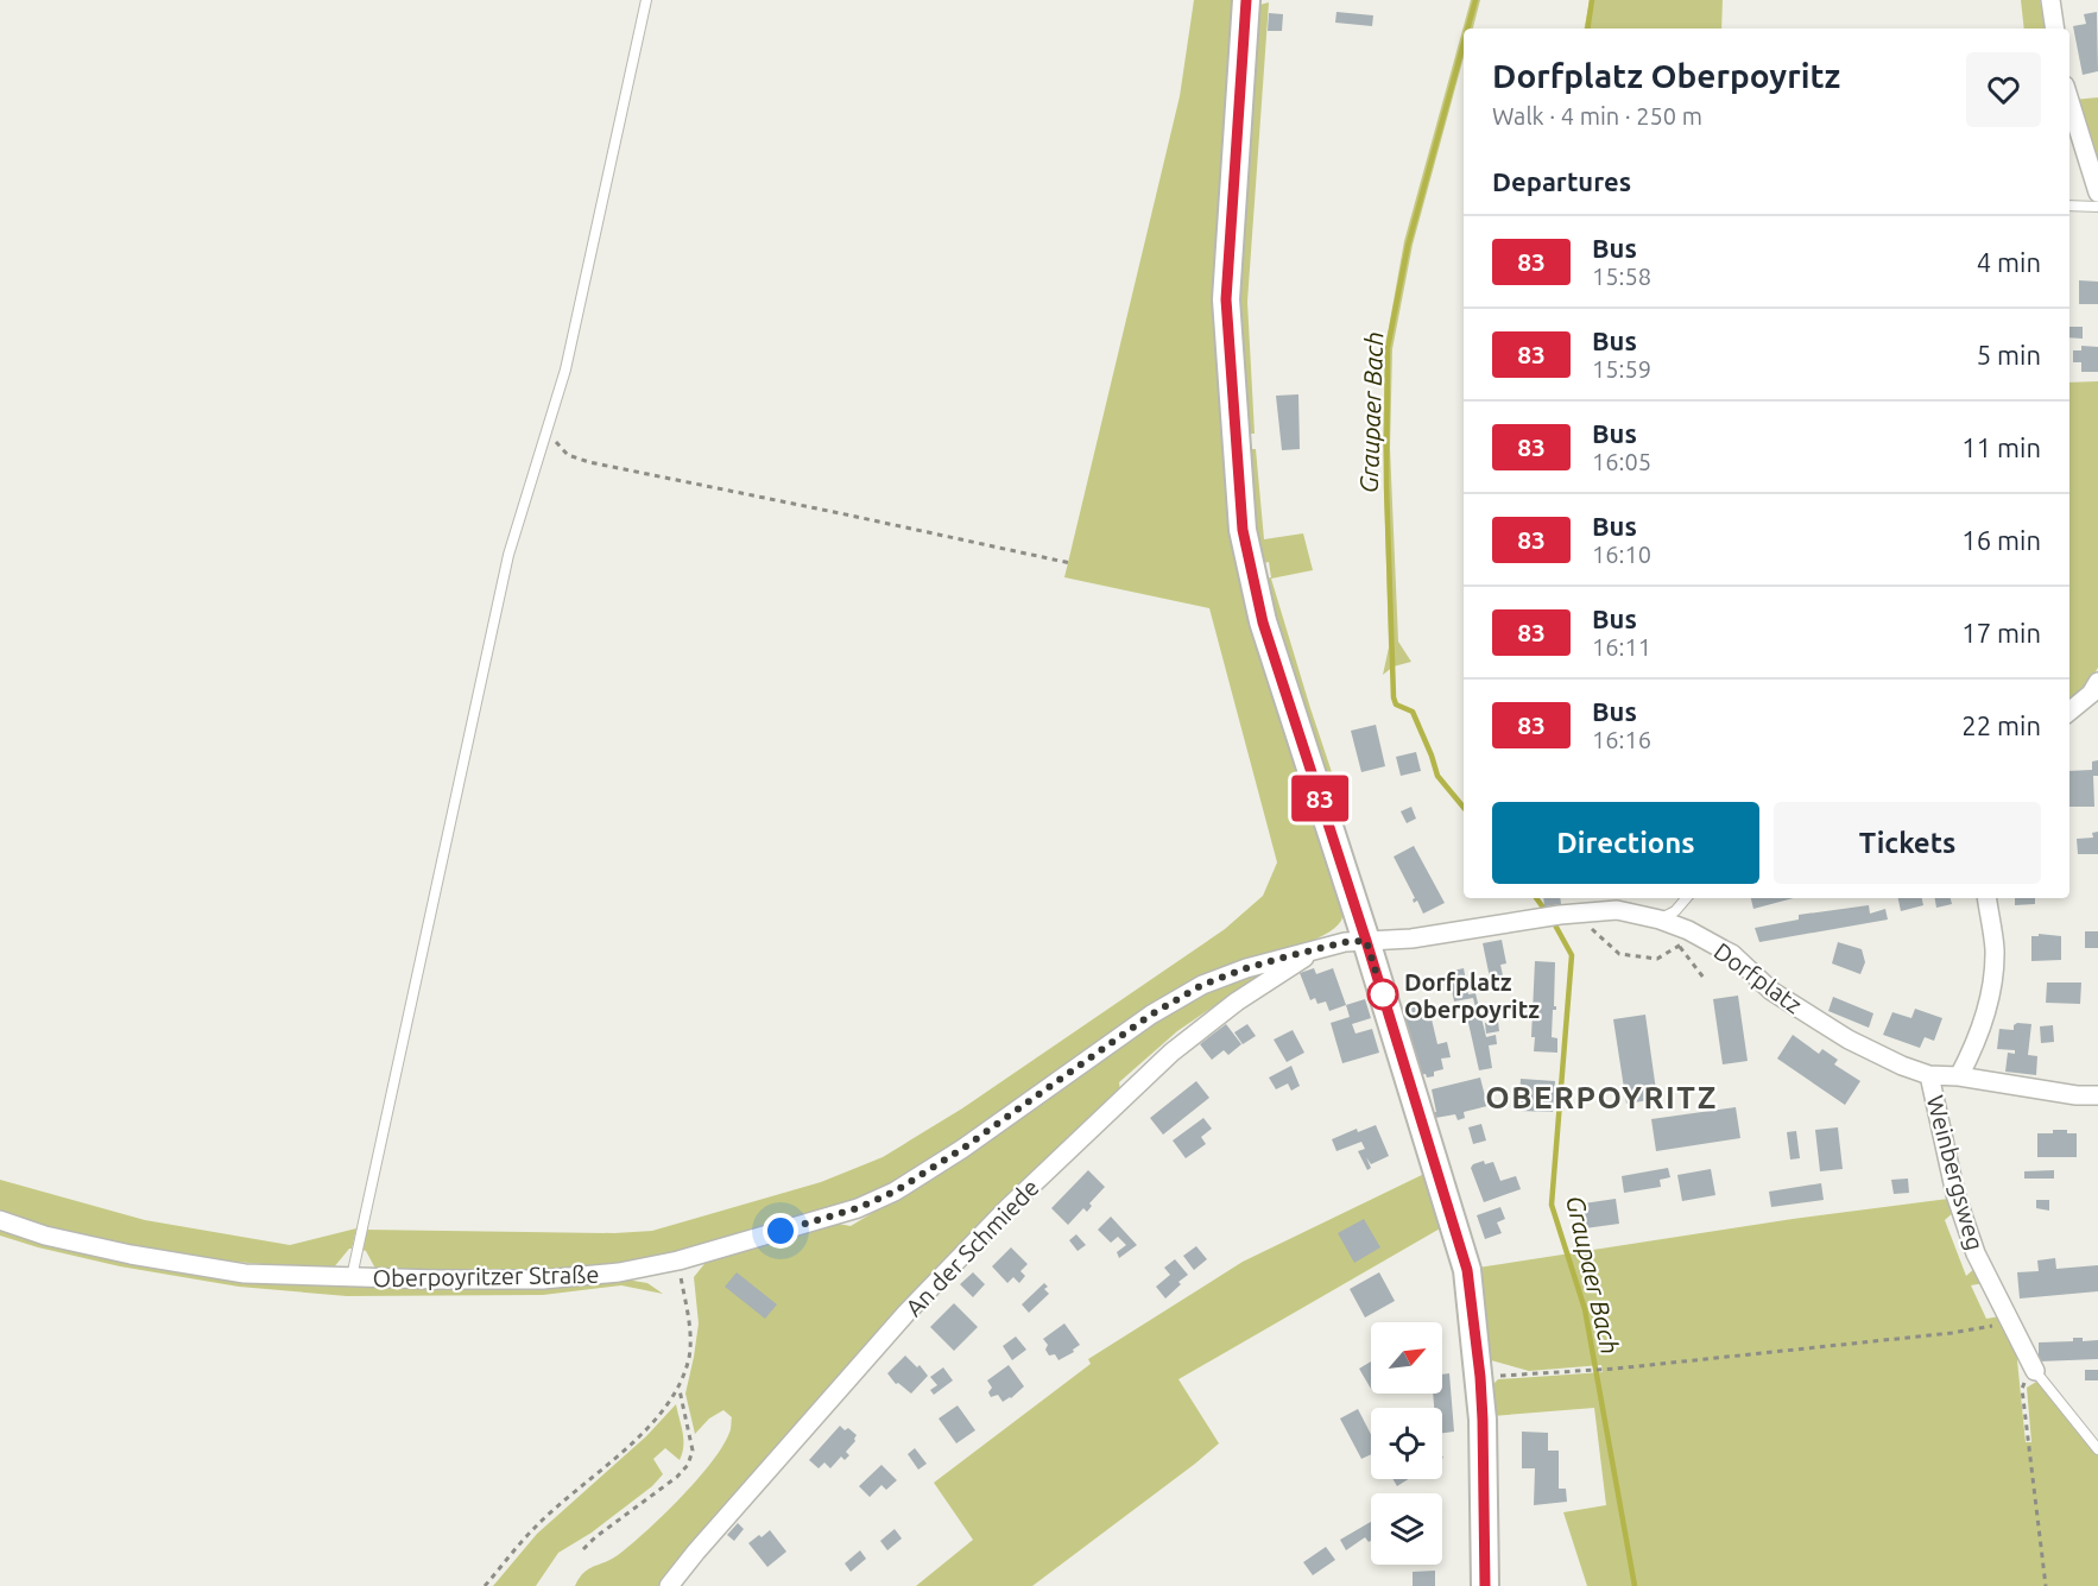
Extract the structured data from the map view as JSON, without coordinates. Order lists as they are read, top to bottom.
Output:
{
  "streets": {
    "street": [
      "Dorfplatz",
      "Weinbergsweg",
      "An der Schmiede",
      "Oberpoyritzer Straße"
    ]
  },
  "crossings": [
    ["Dorfplatz", "Weinbergsweg"],
    ["Dorfplatz", "Oberpoyritzer Straße"],
    ["An der Schmiede", "Oberpoyritzer Straße"]
  ],
  "districts": ["OBERPOYRITZ"],
  "water": ["Graupaer Bach"],
  "places": ["Dorfplatz Oberpoyritz"],
  "lines": ["bus line 83"],
  "north": "top right",
  "page": {
    "on_map": "83",
    "heading": [
      ["Dorfplatz Oberpoyritz", "Walk · 4 min · 250 m"],
      "Departures"
    ],
    "list": [
      {
        "mark": "83",
        "name": "Bus",
        "note": "15:58",
        "value": "4 min"
      },
      {
        "mark": "83",
        "name": "Bus",
        "note": "15:59",
        "value": "5 min"
      },
      {
        "mark": "83",
        "name": "Bus",
        "note": "16:05",
        "value": "11 min"
      },
      {
        "mark": "83",
        "name": "Bus",
        "note": "16:10",
        "value": "16 min"
      },
      {
        "mark": "83",
        "name": "Bus",
        "note": "16:11",
        "value": "17 min"
      },
      {
        "mark": "83",
        "name": "Bus",
        "note": "16:16",
        "value": "22 min"
      }
    ],
    "buttons": ["Directions", "Tickets"]
  }
}
